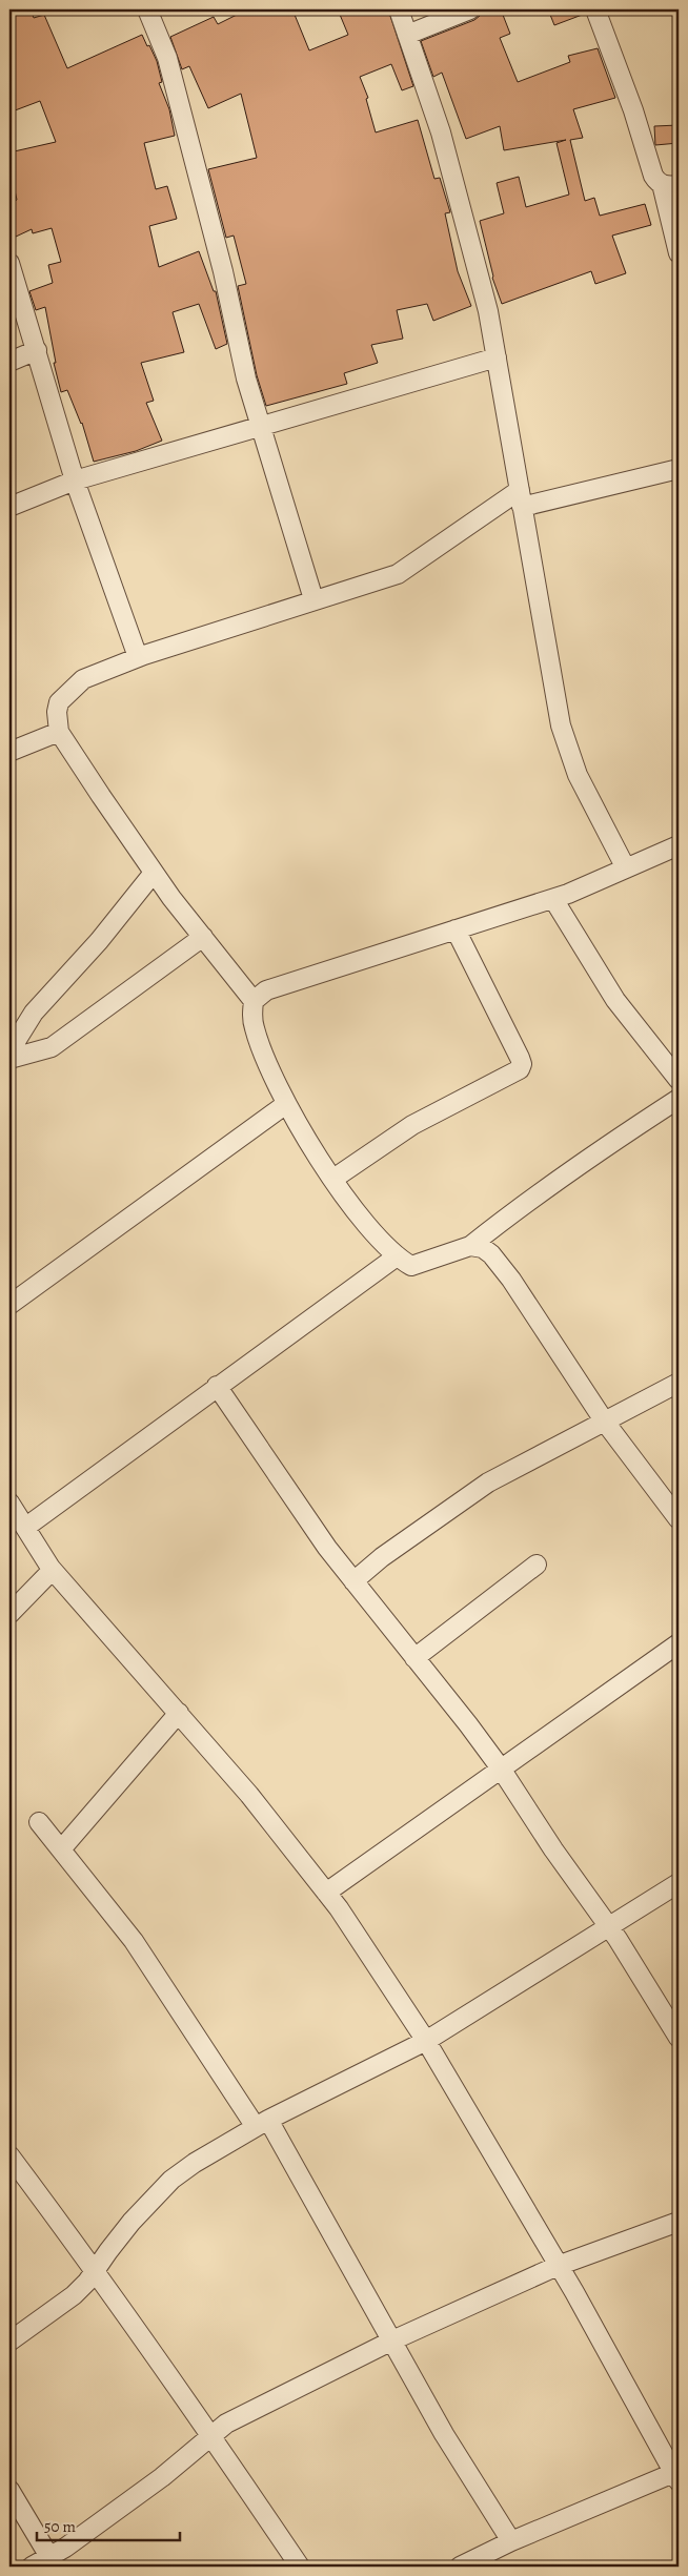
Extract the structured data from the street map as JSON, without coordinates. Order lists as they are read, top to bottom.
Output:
{
  "scale_bar": "50 m"
}
